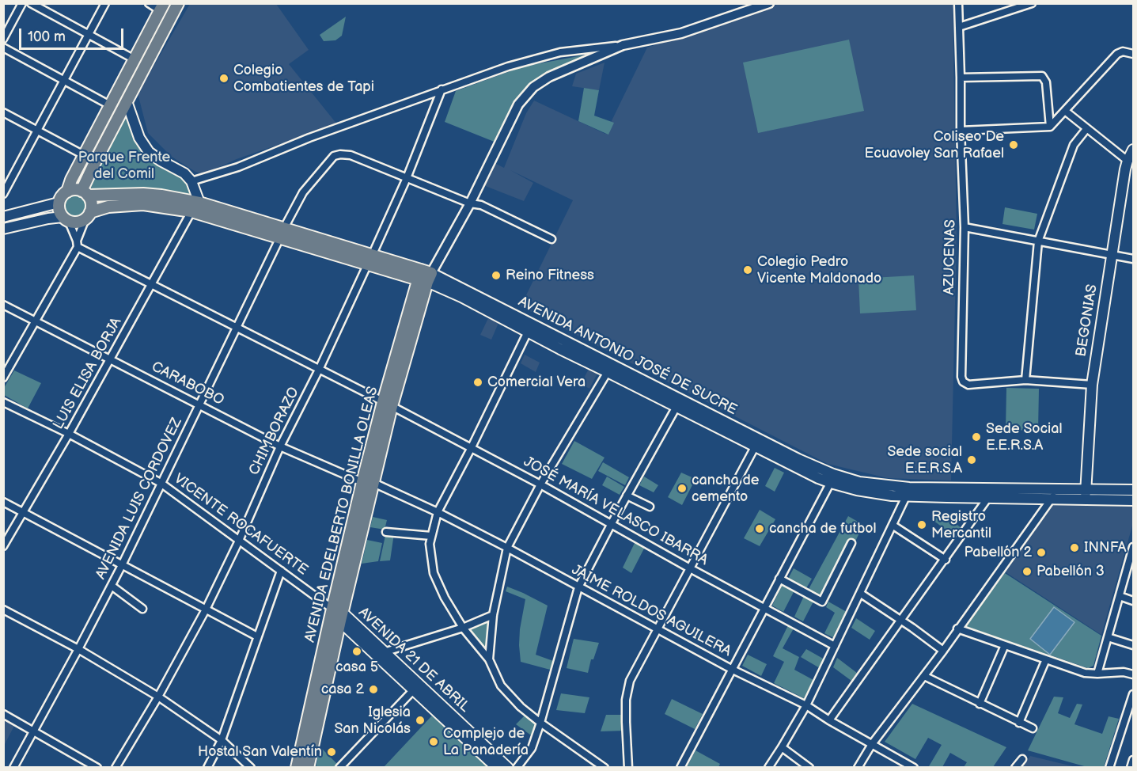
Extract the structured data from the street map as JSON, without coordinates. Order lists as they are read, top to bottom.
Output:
{
  "streets": {
    "main road": [
      "BEGONIAS",
      "AVENIDA ANTONIO JOSÉ DE SUCRE",
      "AVENIDA EDELBERTO BONILLA OLEAS",
      "AVENIDA 21 DE ABRIL"
    ],
    "street": [
      "AZUCENAS",
      "LUIS ELISA BORJA",
      "CARABOBO",
      "CHIMBORAZO",
      "AVENIDA LUIS CORDOVEZ",
      "JOSÉ MARÍA VELASCO IBARRA",
      "VICENTE ROCAFUERTE",
      "JAIME ROLDOS AGUILERA"
    ]
  },
  "crossings": [
    ["AZUCENAS", "BEGONIAS"],
    ["BEGONIAS", "AVENIDA ANTONIO JOSÉ DE SUCRE"],
    ["AVENIDA ANTONIO JOSÉ DE SUCRE", "LUIS ELISA BORJA"],
    ["AVENIDA ANTONIO JOSÉ DE SUCRE", "CHIMBORAZO"],
    ["AVENIDA ANTONIO JOSÉ DE SUCRE", "AVENIDA LUIS CORDOVEZ"],
    ["AVENIDA ANTONIO JOSÉ DE SUCRE", "AVENIDA EDELBERTO BONILLA OLEAS"],
    ["LUIS ELISA BORJA", "CARABOBO"],
    ["LUIS ELISA BORJA", "JOSÉ MARÍA VELASCO IBARRA"],
    ["LUIS ELISA BORJA", "VICENTE ROCAFUERTE"],
    ["CARABOBO", "CHIMBORAZO"],
    ["CARABOBO", "AVENIDA LUIS CORDOVEZ"],
    ["CARABOBO", "AVENIDA EDELBERTO BONILLA OLEAS"],
    ["CHIMBORAZO", "AVENIDA LUIS CORDOVEZ"],
    ["CHIMBORAZO", "JOSÉ MARÍA VELASCO IBARRA"],
    ["CHIMBORAZO", "VICENTE ROCAFUERTE"],
    ["AVENIDA LUIS CORDOVEZ", "JOSÉ MARÍA VELASCO IBARRA"],
    ["AVENIDA LUIS CORDOVEZ", "VICENTE ROCAFUERTE"],
    ["JOSÉ MARÍA VELASCO IBARRA", "AVENIDA EDELBERTO BONILLA OLEAS"],
    ["AVENIDA EDELBERTO BONILLA OLEAS", "VICENTE ROCAFUERTE"],
    ["AVENIDA EDELBERTO BONILLA OLEAS", "JAIME ROLDOS AGUILERA"],
    ["AVENIDA EDELBERTO BONILLA OLEAS", "AVENIDA 21 DE ABRIL"],
    ["VICENTE ROCAFUERTE", "AVENIDA 21 DE ABRIL"]
  ],
  "parks": ["Parque Frente del Comil"],
  "places": [
    "Colegio Combatientes de Tapi",
    "Coliseo De Ecuavoley San Rafael",
    "Colegio Pedro Vicente Maldonado",
    "Reino Fitness",
    "Comercial Vera",
    "Sede Social E.E.R.S.A",
    "Sede social E.E.R.S.A",
    "cancha de cemento",
    "Registro Mercantil",
    "cancha de futbol",
    "INNFA",
    "Pabellón 2",
    "Pabellón 3",
    "casa 5",
    "casa 2",
    "Iglesia San Nicolás",
    "Complejo de La Panadería",
    "Hostal San Valentín"
  ],
  "scale_bar": "100 m"
}
